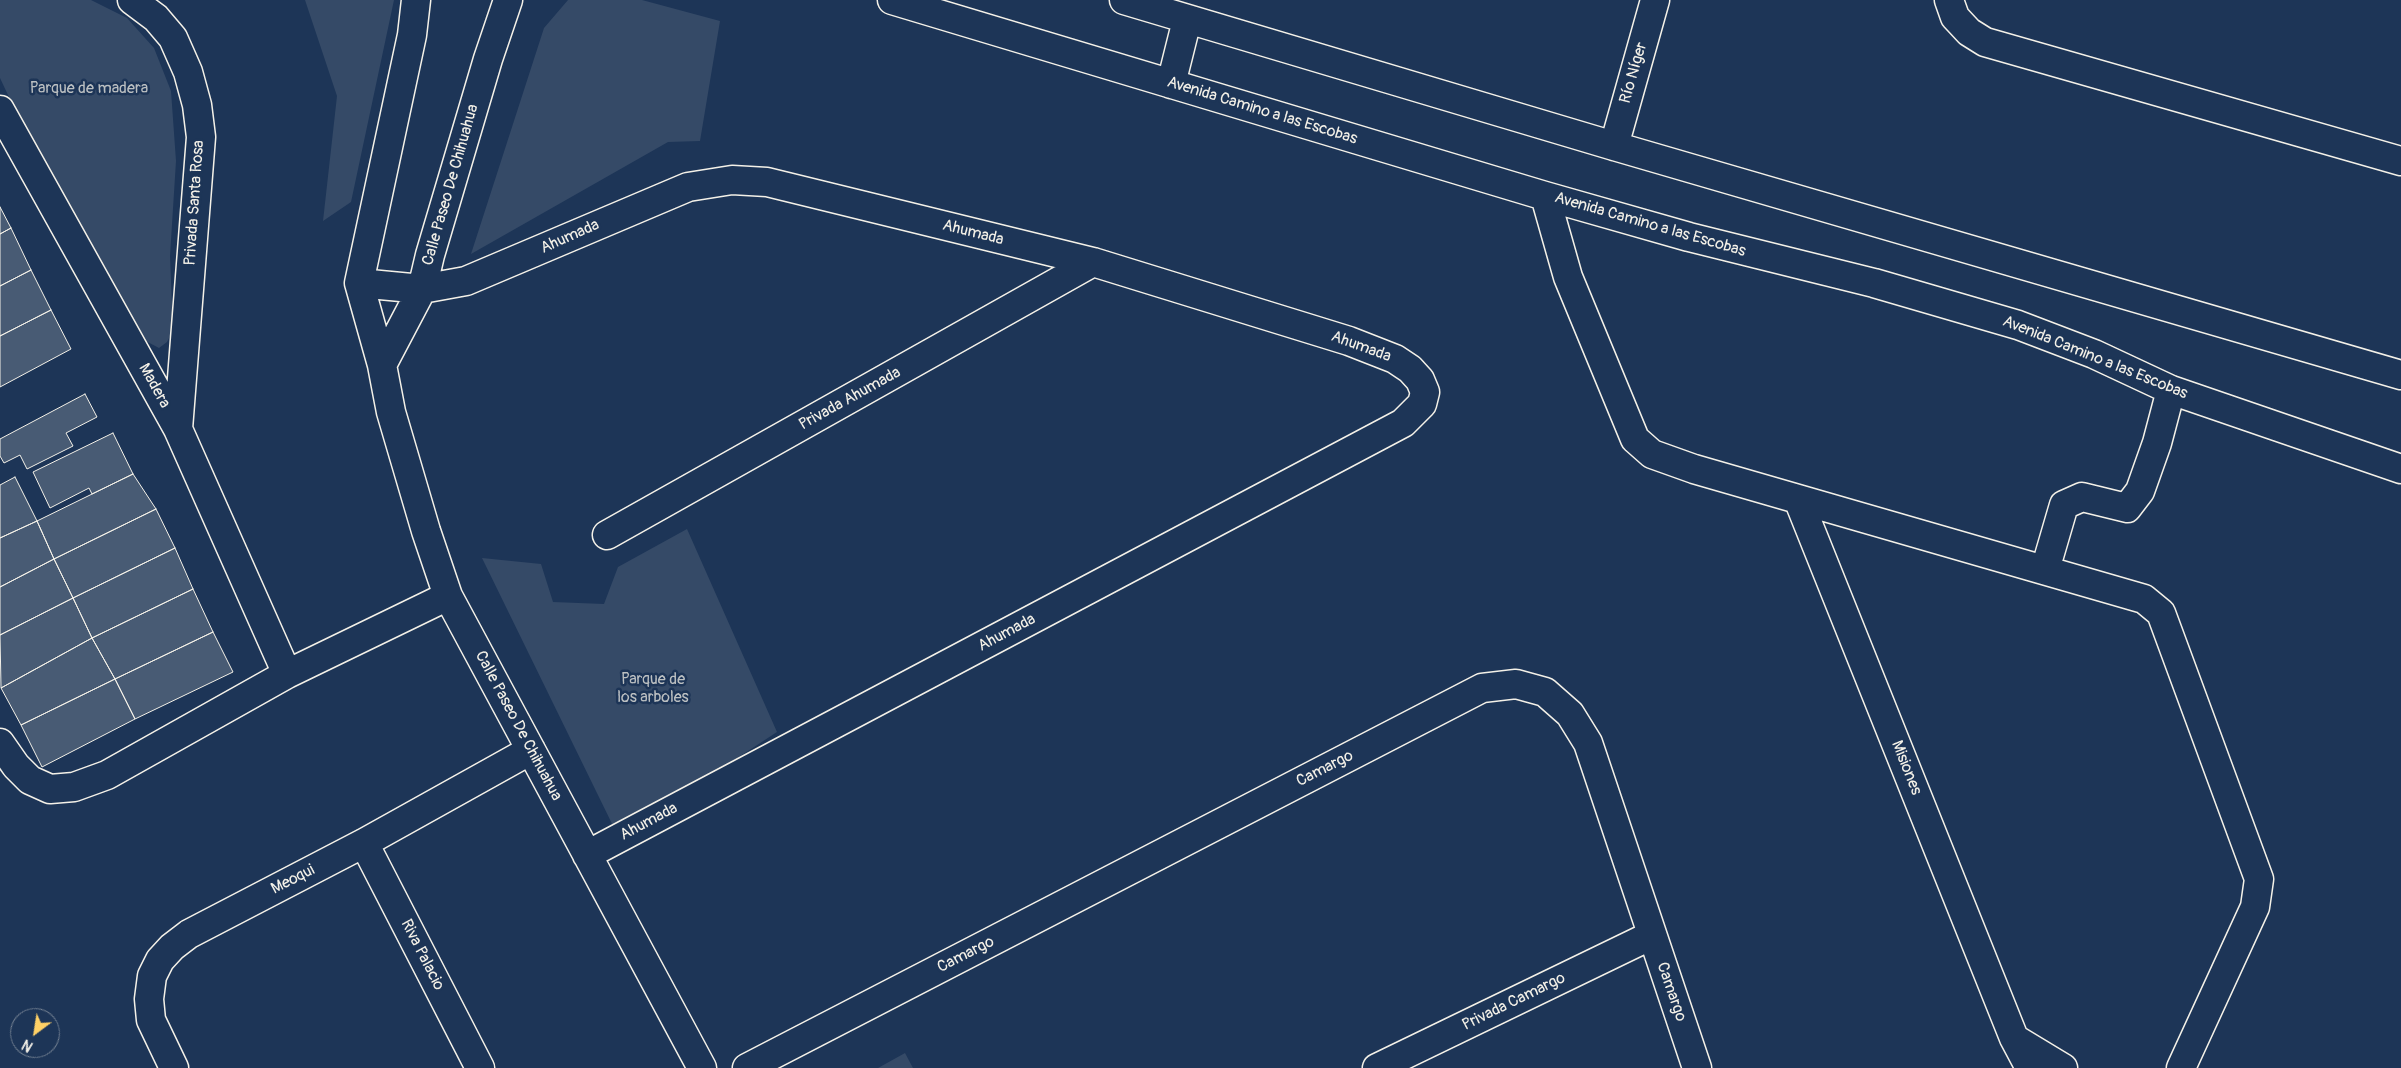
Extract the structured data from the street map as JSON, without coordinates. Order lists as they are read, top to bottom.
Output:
{
  "streets": {
    "street": [
      "Río Níger",
      "Avenida Camino a las Escobas",
      "Calle Paseo De Chihuahua",
      "Privada Santa Rosa",
      "Ahumada",
      "Madera",
      "Privada Ahumada",
      "Misiones",
      "Camargo",
      "Meoqui",
      "Riva Palacio",
      "Privada Camargo"
    ]
  },
  "crossings": [
    ["Calle Paseo De Chihuahua", "Ahumada"],
    ["Calle Paseo De Chihuahua", "Meoqui"],
    ["Privada Santa Rosa", "Madera"],
    ["Ahumada", "Privada Ahumada"],
    ["Camargo", "Privada Camargo"],
    ["Meoqui", "Riva Palacio"]
  ],
  "parks": ["Parque de madera", "Parque de los arboles"],
  "north": "bottom left"
}
